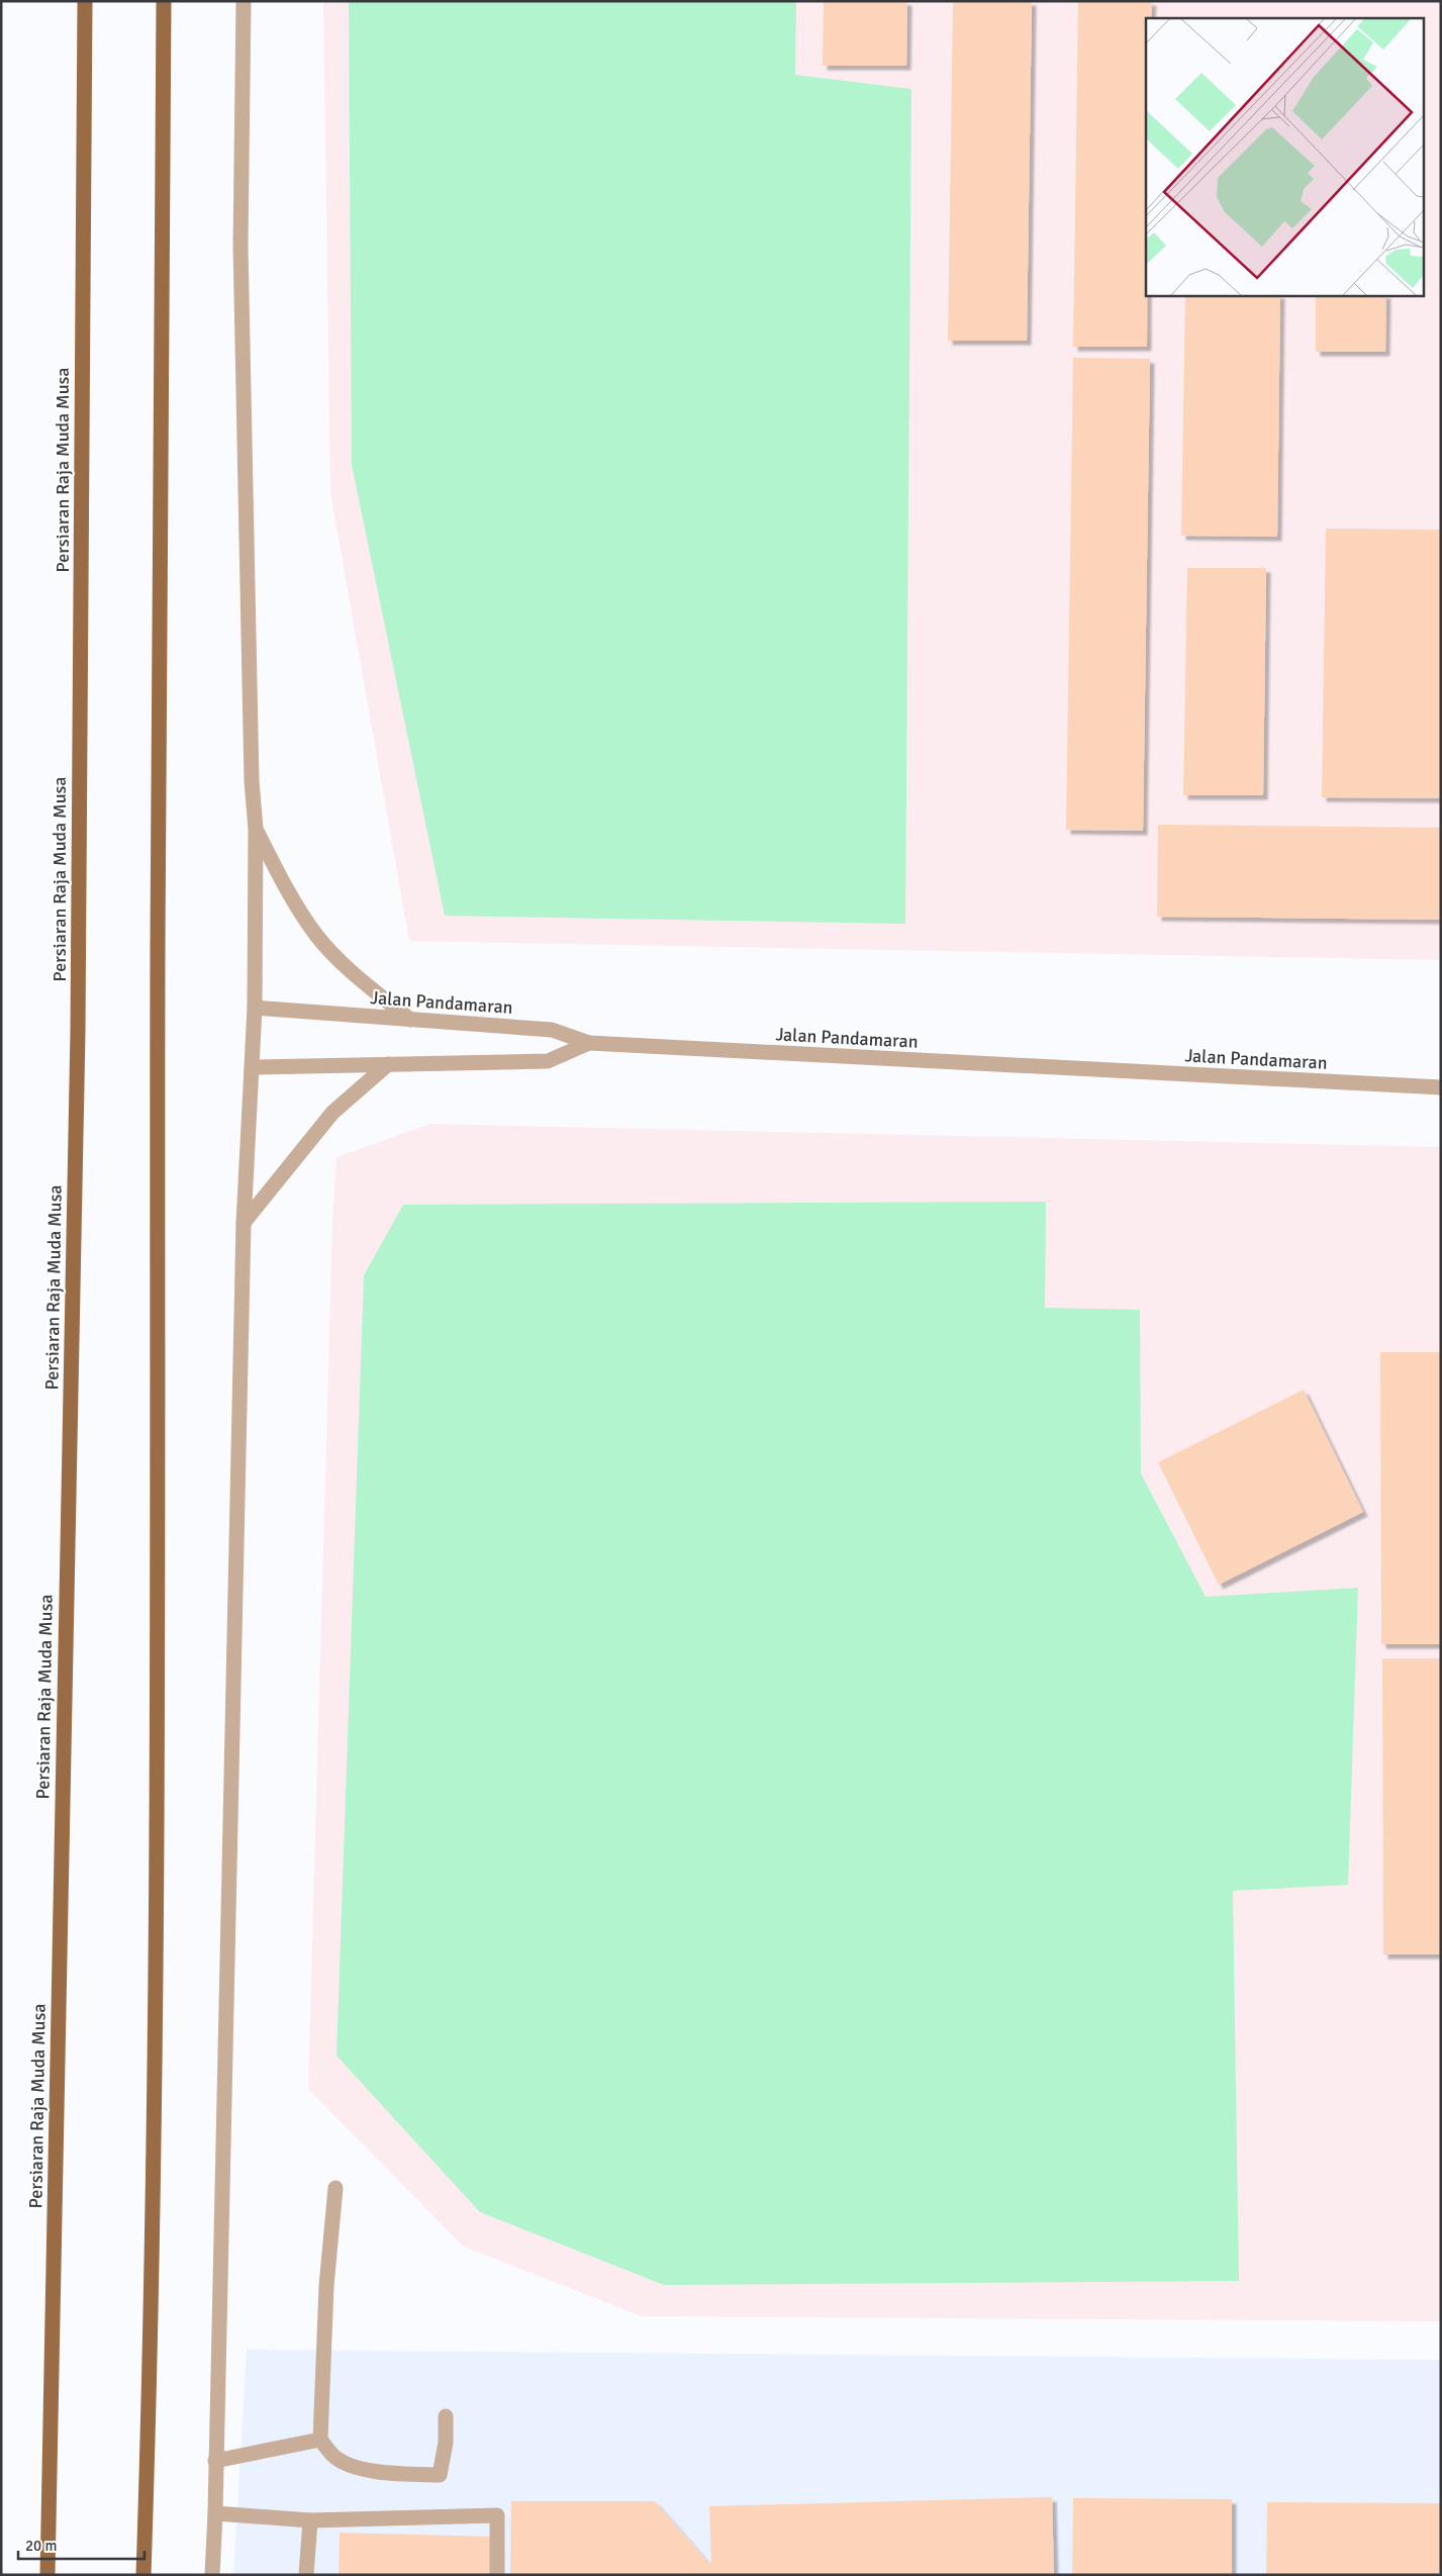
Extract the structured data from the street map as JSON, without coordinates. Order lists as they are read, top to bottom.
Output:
{
  "streets": {
    "main road": ["Persiaran Raja Muda Musa"],
    "street": ["Jalan Pandamaran"]
  },
  "scale_bar": "20 m"
}
